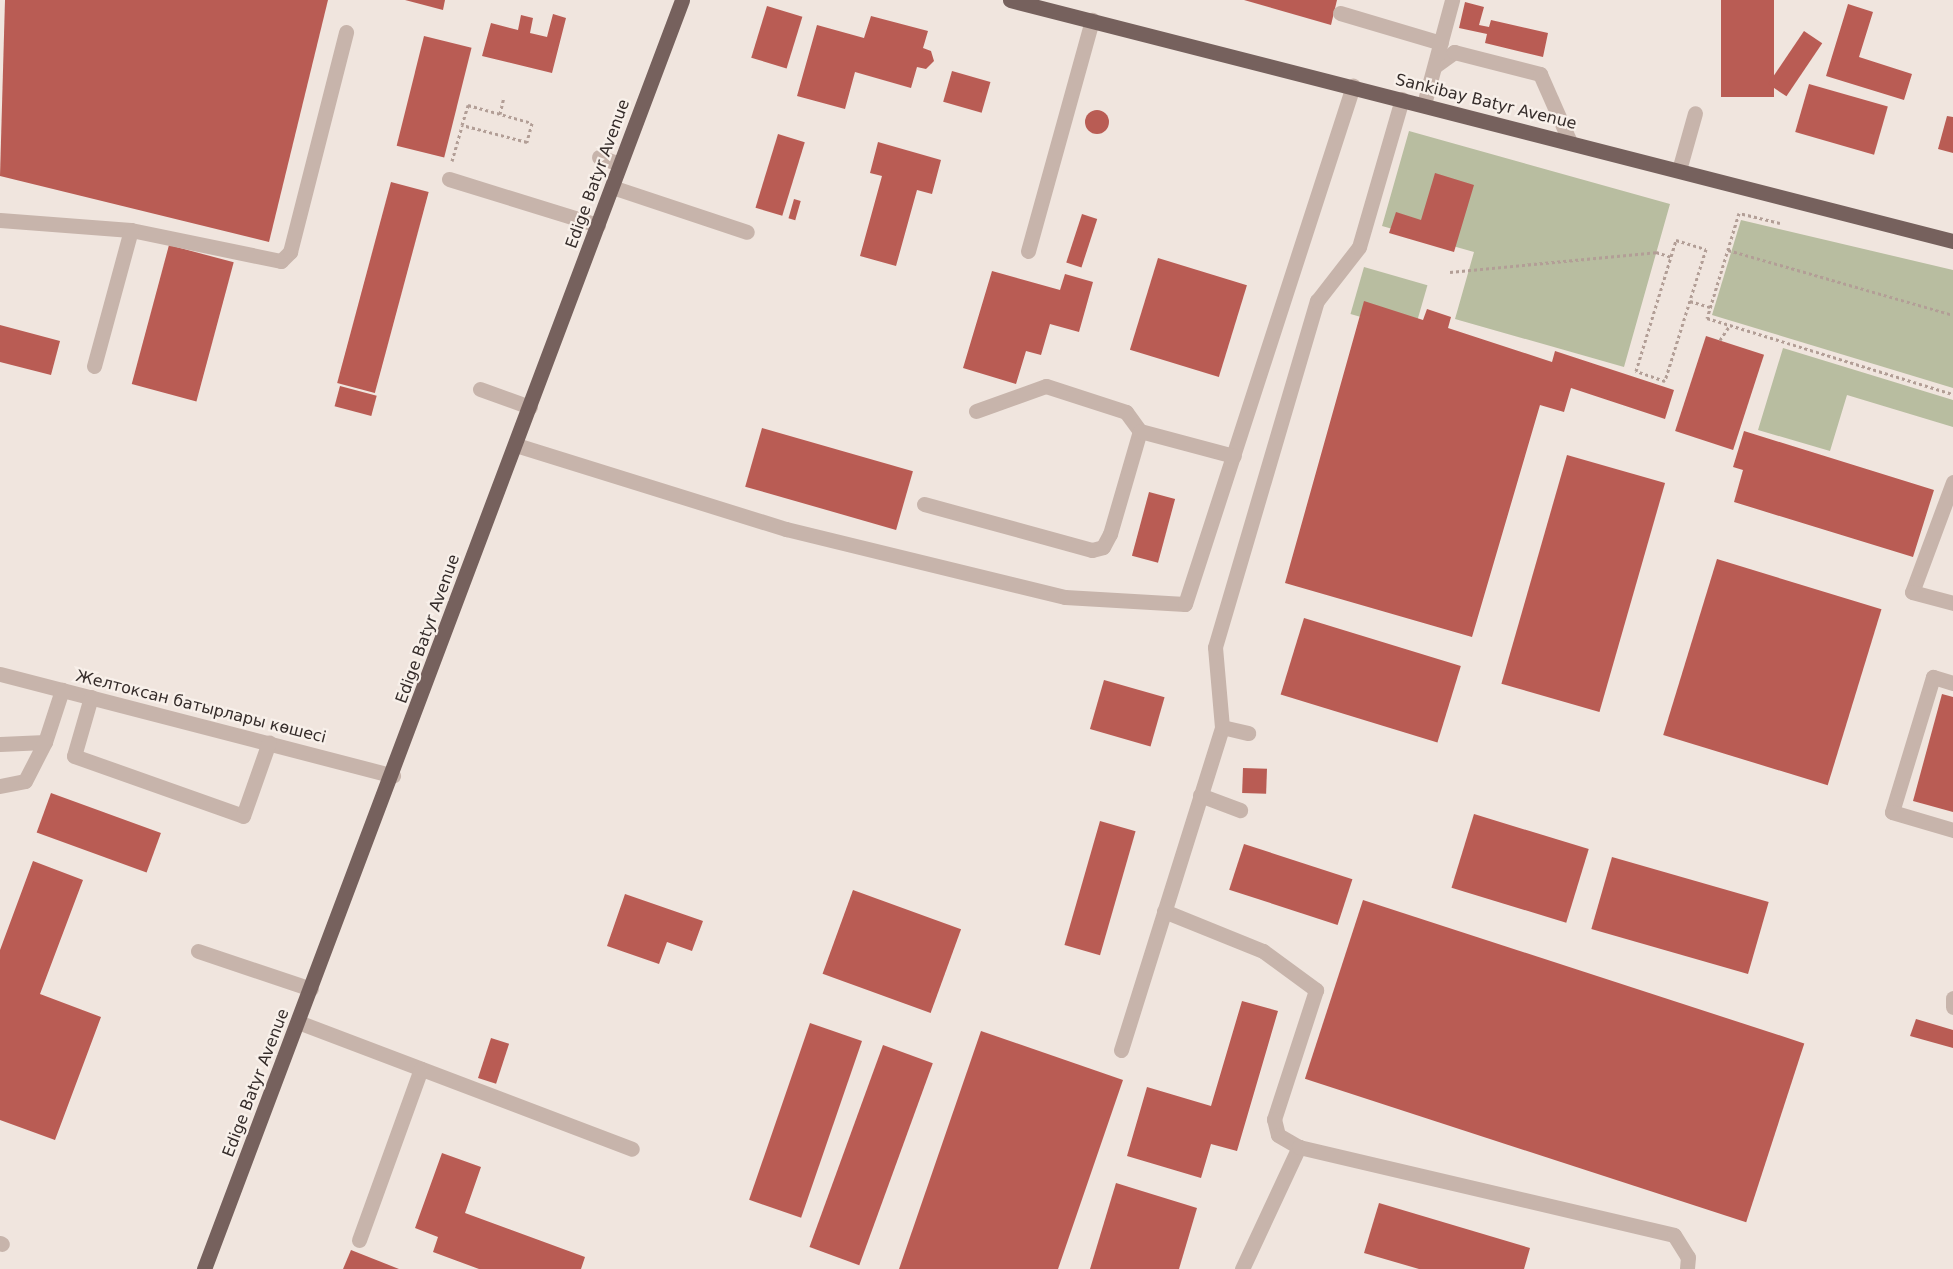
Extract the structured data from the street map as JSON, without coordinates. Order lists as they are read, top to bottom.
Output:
{
  "streets": {
    "main road": ["Sankibay Batyr Avenue", "Edige Batyr Avenue"],
    "street": ["Желтоксан батырлары көшесі"]
  },
  "crossings": [
    ["Edige Batyr Avenue", "Желтоксан батырлары көшесі"]
  ]
}
